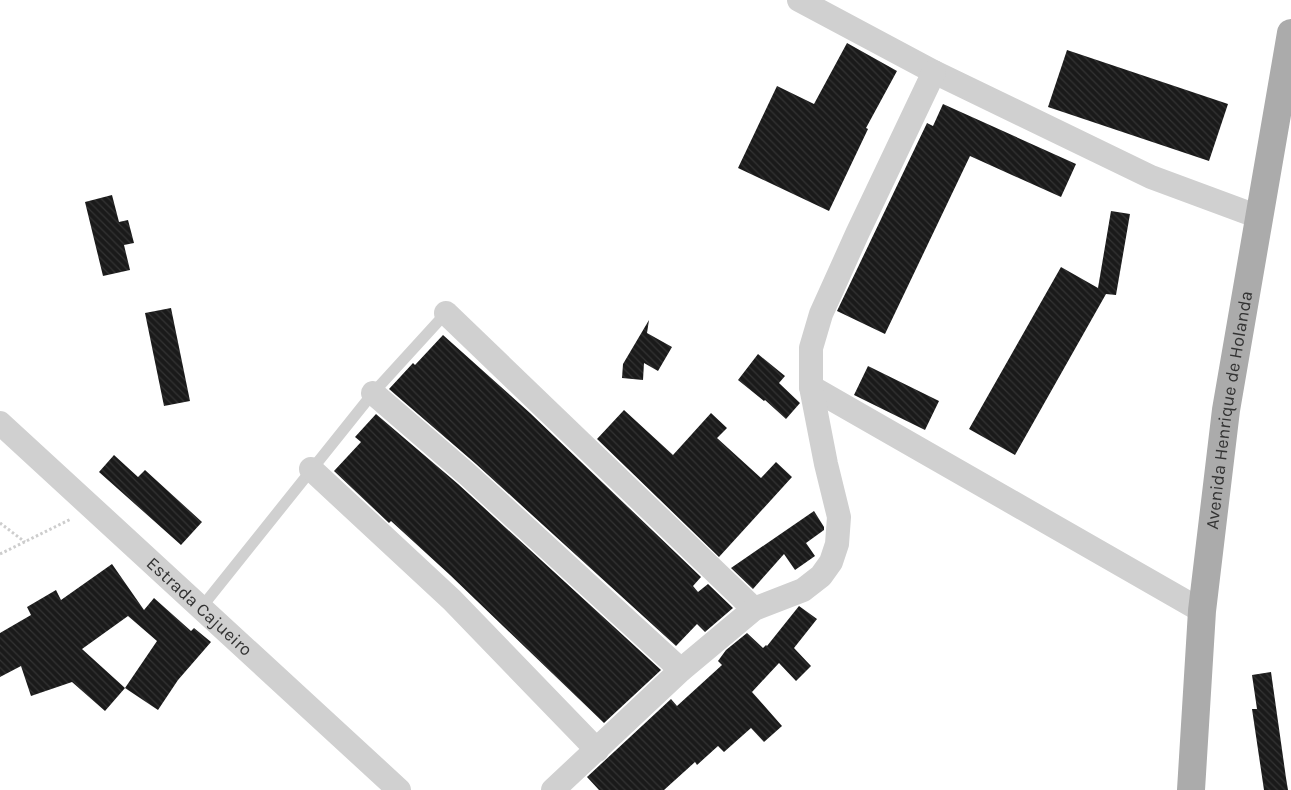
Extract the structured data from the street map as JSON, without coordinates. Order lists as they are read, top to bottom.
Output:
{
  "streets": {
    "main road": ["Avenida Henrique de Holanda"],
    "street": ["Estrada Cajueiro"]
  }
}
